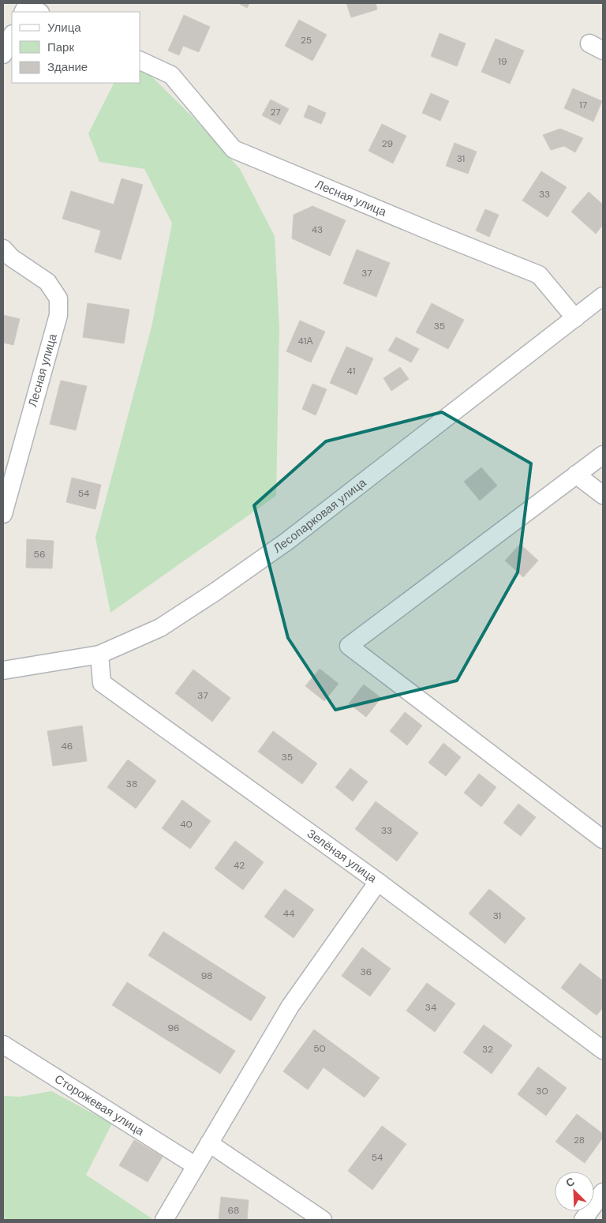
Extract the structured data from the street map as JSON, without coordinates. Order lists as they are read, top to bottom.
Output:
{
  "streets": {
    "street": [
      "Лесная улица",
      "Лесопарковая улица",
      "Зелёная улица",
      "Сторожевая улица"
    ]
  },
  "crossings": [
    ["Лесная улица", "Лесопарковая улица"],
    ["Лесопарковая улица", "Зелёная улица"]
  ],
  "house_numbers": [
    "25",
    "19",
    "17",
    "27",
    "29",
    "31",
    "33",
    "43",
    "37",
    "35",
    "41А",
    "41",
    "54",
    "56",
    "37",
    "46",
    "35",
    "38",
    "40",
    "33",
    "42",
    "44",
    "31",
    "36",
    "98",
    "34",
    "96",
    "50",
    "32",
    "30",
    "28",
    "54",
    "68"
  ],
  "legend": ["Улица", "Парк", "Здание"],
  "north": "top left"
}
